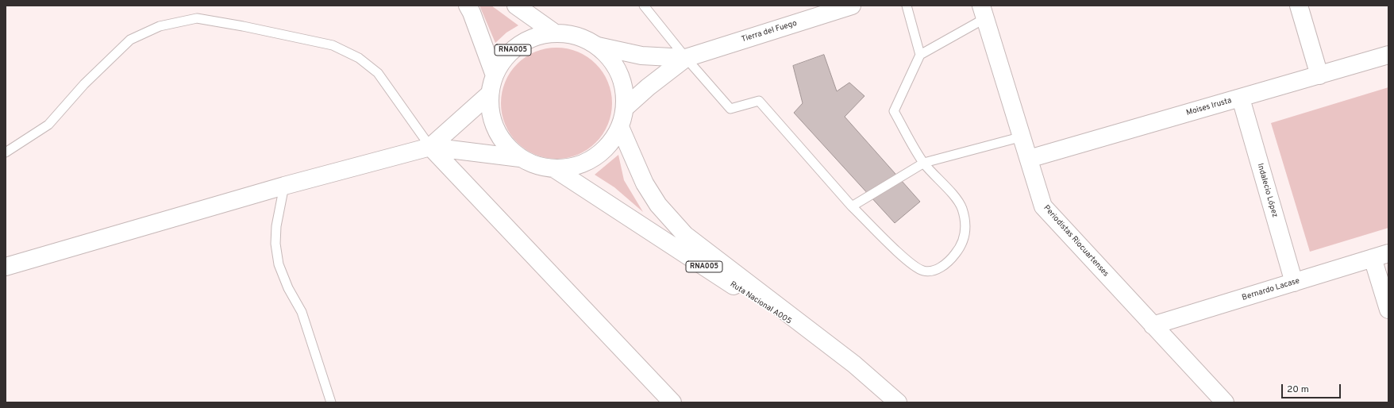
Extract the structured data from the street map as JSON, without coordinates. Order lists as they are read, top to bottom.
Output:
{
  "streets": {
    "main road": [
      "Tierra del Fuego",
      "RNA005",
      "Moises Irusta",
      "Indalecio López",
      "Periodistas Riocuartenses",
      "Bernardo Lacase",
      "Ruta Nacional A005"
    ]
  },
  "crossings": [
    ["Tierra del Fuego", "RNA005"],
    ["RNA005", "Ruta Nacional A005"],
    ["Moises Irusta", "Indalecio López"],
    ["Moises Irusta", "Periodistas Riocuartenses"],
    ["Indalecio López", "Bernardo Lacase"],
    ["Periodistas Riocuartenses", "Bernardo Lacase"]
  ],
  "scale_bar": "20 m"
}
